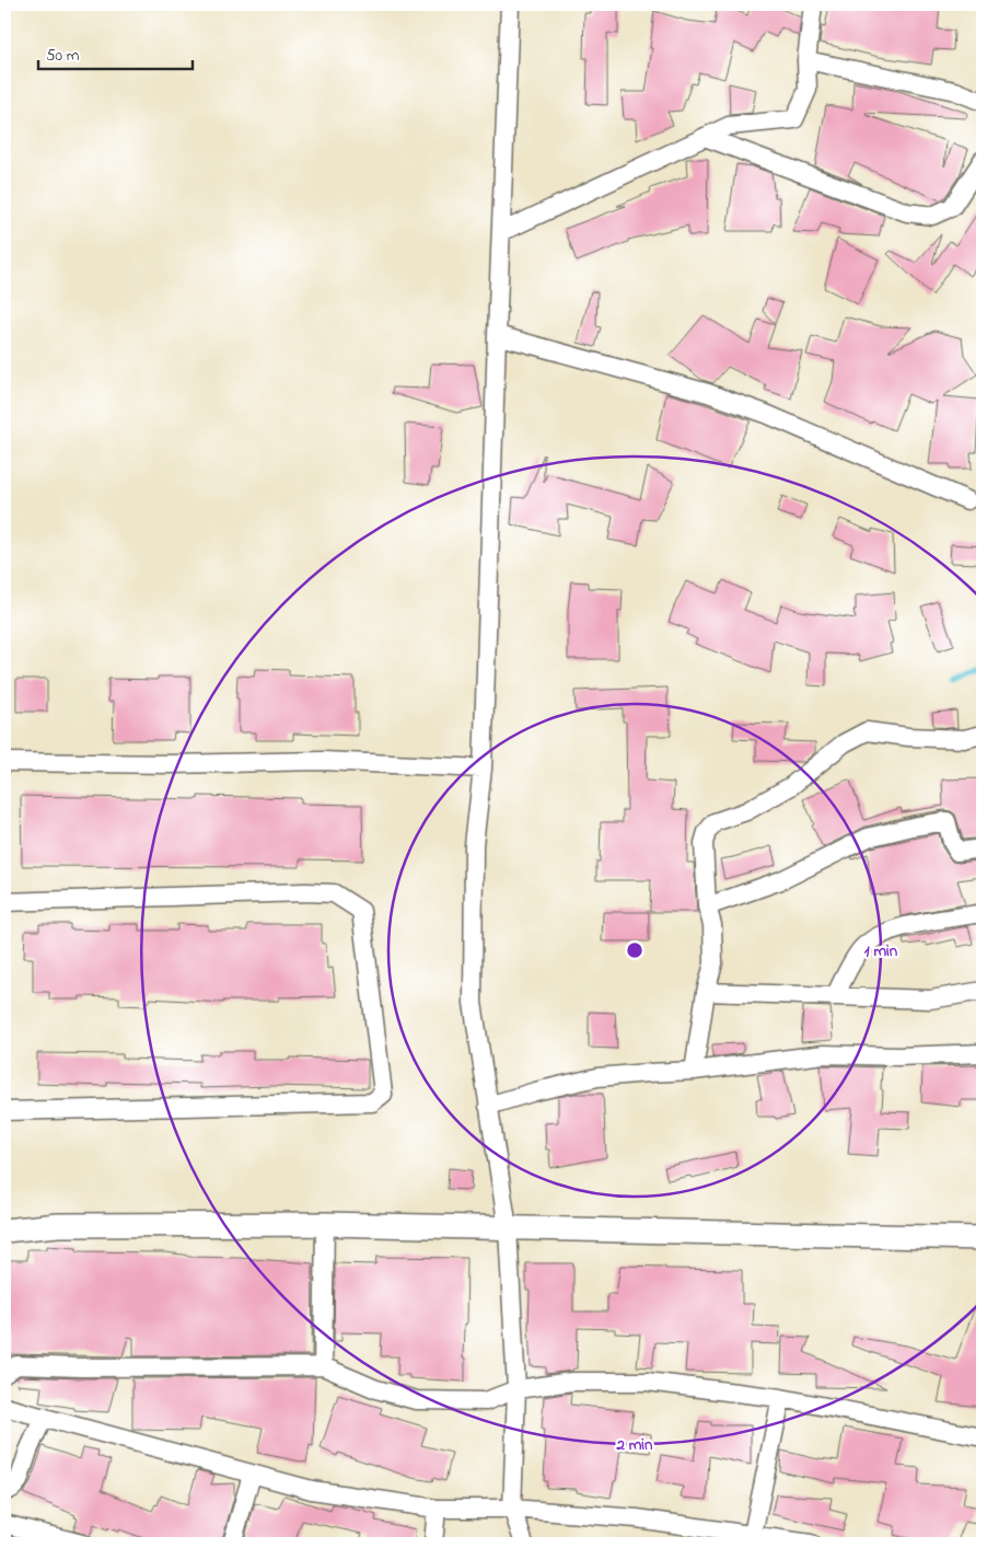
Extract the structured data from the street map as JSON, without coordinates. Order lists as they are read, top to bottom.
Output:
{
  "scale_bar": "50 m",
  "rings": ["1 min", "2 min"]
}
